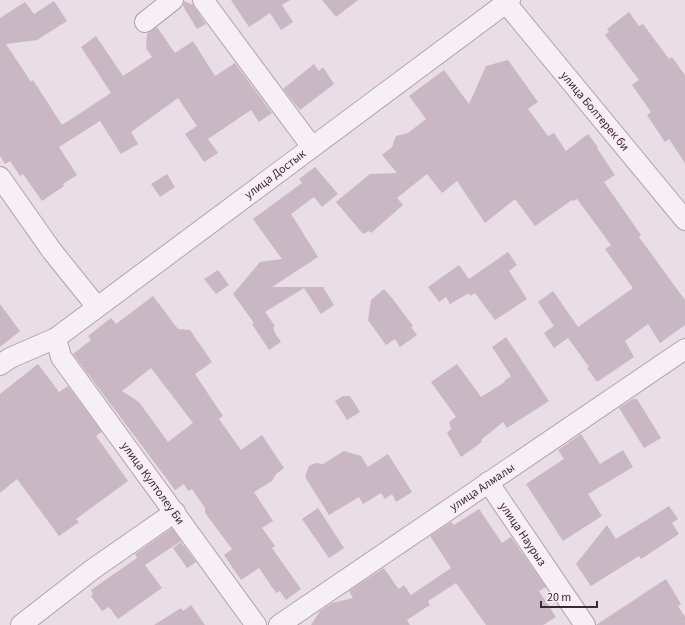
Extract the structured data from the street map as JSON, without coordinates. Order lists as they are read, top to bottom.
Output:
{
  "streets": {
    "street": [
      "улица Болтерек би",
      "улица Достык",
      "улица Култолеу Би",
      "улица Алмалы",
      "улица Наурыз"
    ]
  },
  "crossings": [
    ["улица Болтерек би", "улица Достык"],
    ["улица Достык", "улица Култолеу Би"],
    ["улица Алмалы", "улица Наурыз"]
  ],
  "scale_bar": "20 m"
}
